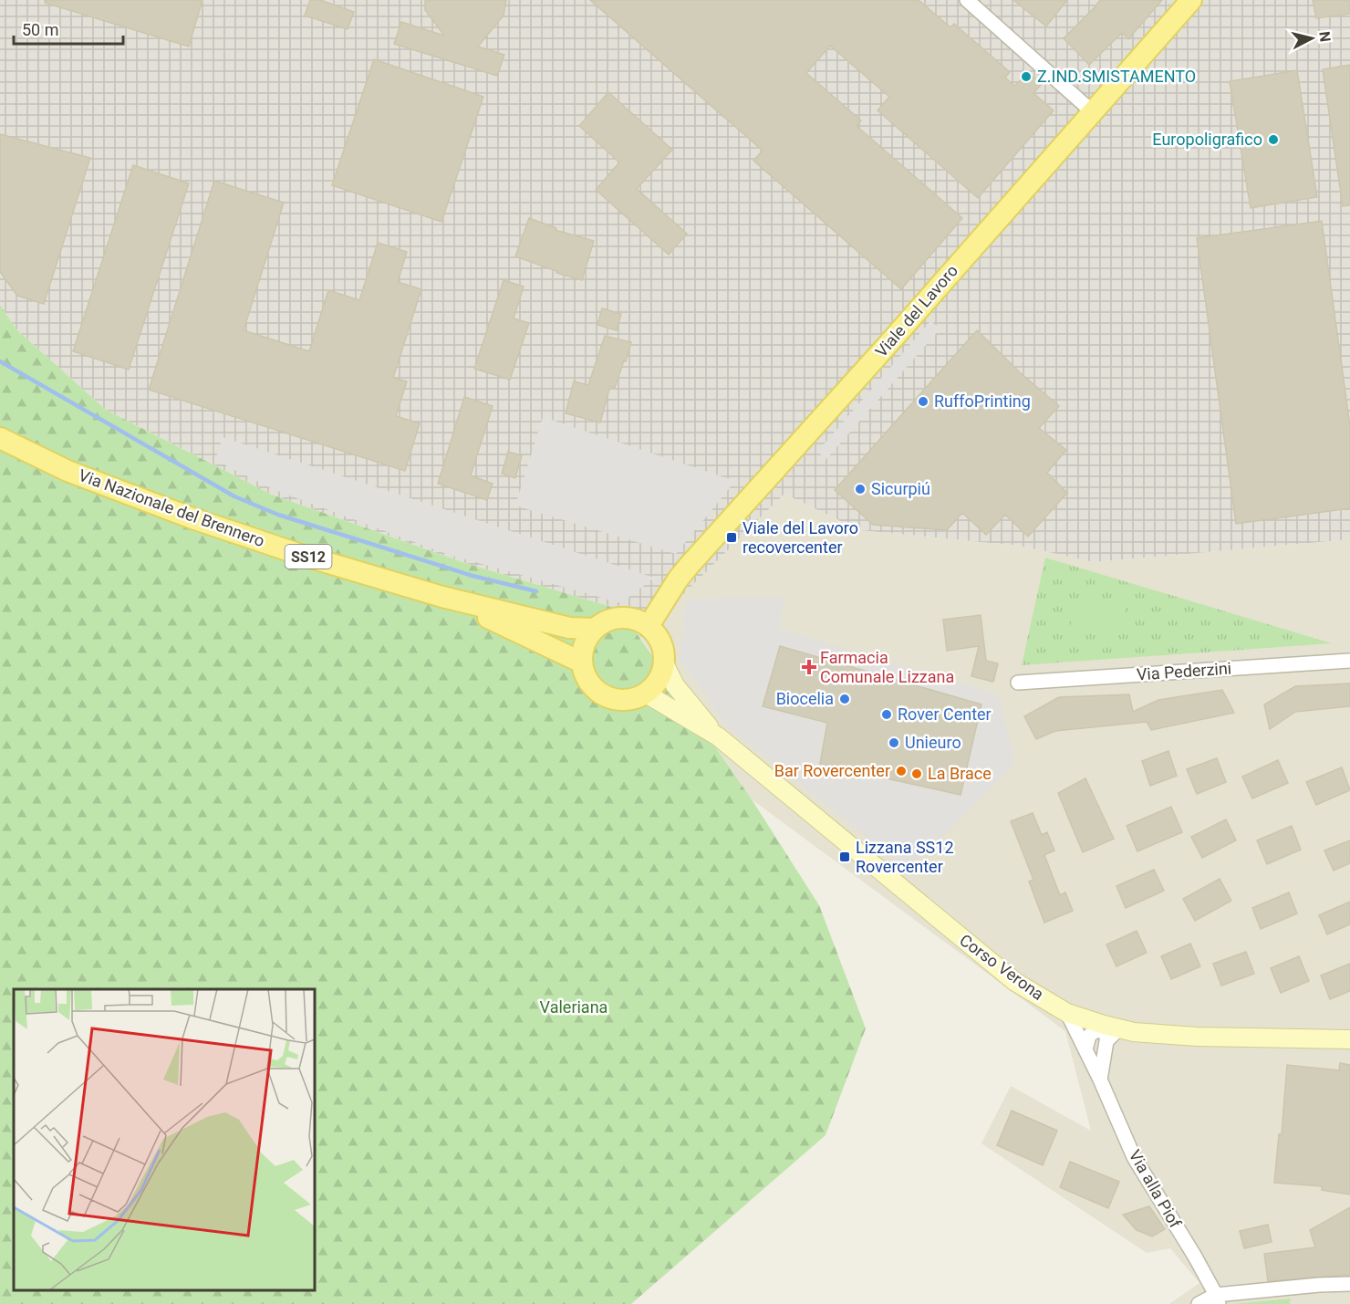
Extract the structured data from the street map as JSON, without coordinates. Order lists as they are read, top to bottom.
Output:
{
  "streets": {
    "main road": [
      "Viale del Lavoro",
      "Via Nazionale del Brennero",
      "SS12",
      "Corso Verona"
    ],
    "street": ["Via Pederzini", "Via alla Piof"]
  },
  "crossings": [
    ["Viale del Lavoro", "Via Nazionale del Brennero"],
    ["Viale del Lavoro", "SS12"],
    ["Via Nazionale del Brennero", "SS12"],
    ["Corso Verona", "Via alla Piof"]
  ],
  "parks": ["Valeriana"],
  "places": {
    "other": [
      "Z.IND.SMISTAMENTO",
      "Europoligrafico",
      "RuffoPrinting",
      "Sicurpiú",
      "Biocelia",
      "Rover Center",
      "Unieuro",
      "Bar Rovercenter",
      "La Brace"
    ],
    "transit": ["Viale del Lavoro recovercenter", "Lizzana SS12 Rovercenter"],
    "health": ["Farmacia Comunale Lizzana"]
  },
  "scale_bar": "50 m",
  "north": "right"
}
